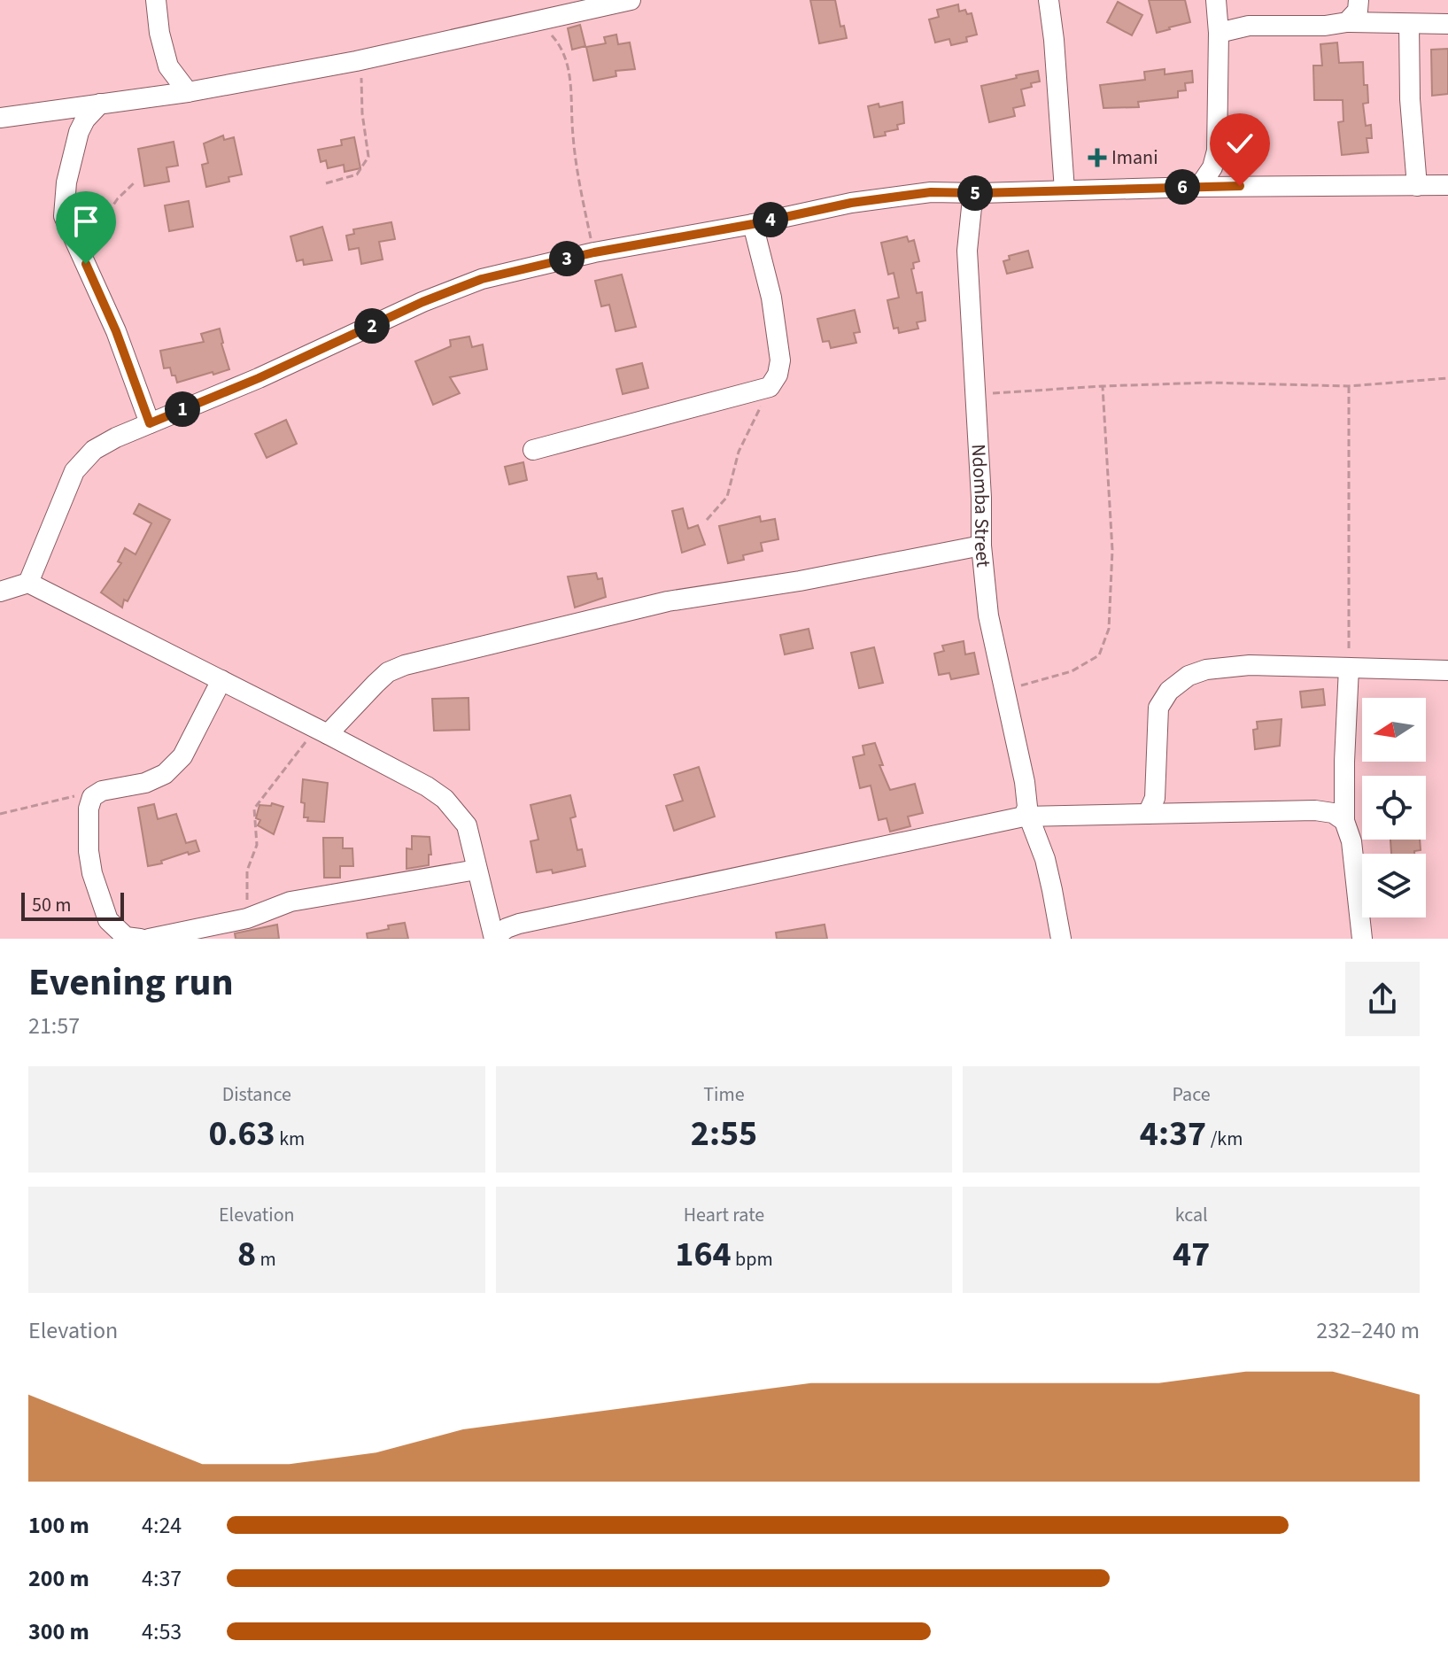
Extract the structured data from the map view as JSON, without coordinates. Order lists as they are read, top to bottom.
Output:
{
  "streets": {
    "street": ["Ndomba Street"]
  },
  "places": {
    "health": ["Imani"]
  },
  "scale_bar": "50 m",
  "north": "left",
  "page": {
    "pins": [
      "6",
      "5",
      "4",
      "3",
      "2",
      "1"
    ],
    "scale": "50 m",
    "heading": ["Evening run", "21:57"],
    "stats": [
      ["Distance", "0.63 km"],
      ["Time", "2:55"],
      ["Pace", "4:37 /km"],
      ["Elevation", "8 m"],
      ["Heart rate", "164 bpm"],
      ["kcal", "47"]
    ],
    "chart": ["Elevation", "232–240 m"],
    "list": [
      {
        "name": "100 m",
        "note": "4:24"
      },
      {
        "name": "200 m",
        "note": "4:37"
      },
      {
        "name": "300 m",
        "note": "4:53"
      }
    ]
  }
}
